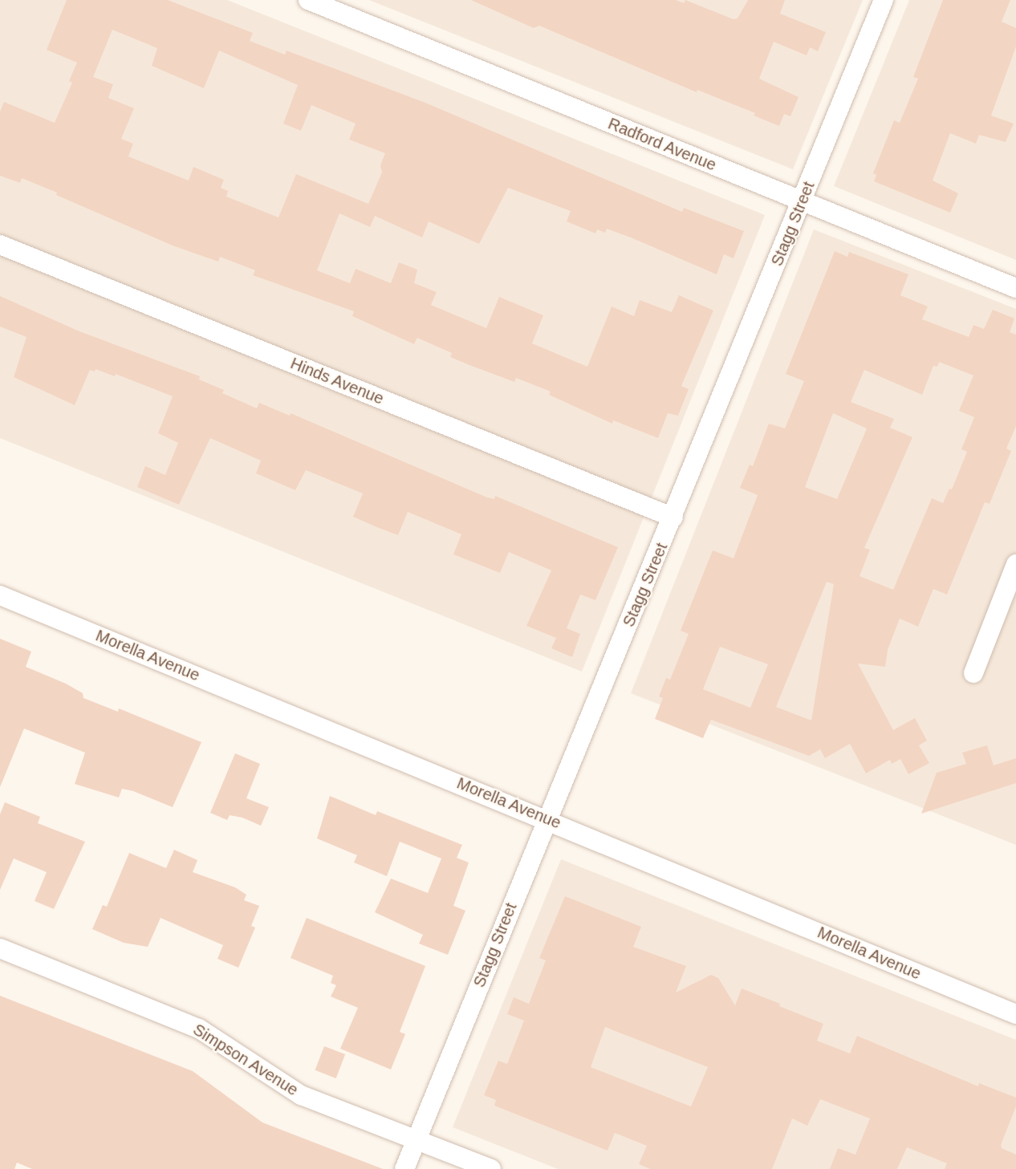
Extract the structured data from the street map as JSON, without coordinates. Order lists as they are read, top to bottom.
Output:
{
  "streets": {
    "street": [
      "Radford Avenue",
      "Stagg Street",
      "Hinds Avenue",
      "Morella Avenue",
      "Simpson Avenue"
    ]
  },
  "crossings": [
    ["Radford Avenue", "Stagg Street"],
    ["Stagg Street", "Hinds Avenue"],
    ["Stagg Street", "Morella Avenue"],
    ["Stagg Street", "Simpson Avenue"]
  ]
}
